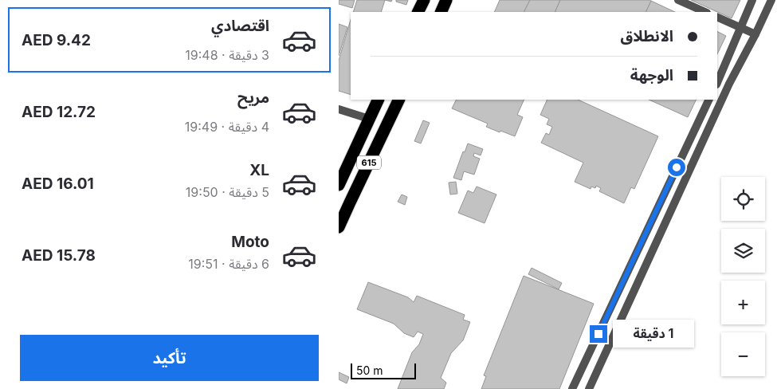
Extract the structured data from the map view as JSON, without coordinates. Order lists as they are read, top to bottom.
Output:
{
  "streets": {
    "highway": ["615"]
  },
  "scale_bar": "50 m",
  "page": {
    "list": [
      {
        "name": "اقتصادي",
        "note": "3 دقيقة · 19:48",
        "value": "AED 9.42"
      },
      {
        "name": "مريح",
        "note": "4 دقيقة · 19:49",
        "value": "AED 12.72"
      },
      {
        "name": "XL",
        "note": "5 دقيقة · 19:50",
        "value": "AED 16.01"
      },
      {
        "name": "Moto",
        "note": "6 دقيقة · 19:51",
        "value": "AED 15.78"
      }
    ],
    "banner": ["الانطلاق", "الوجهة"],
    "map_buttons": ["+", "−"],
    "bubble": "1 دقيقة",
    "buttons": "تأكيد",
    "scale": "50 m"
  }
}
